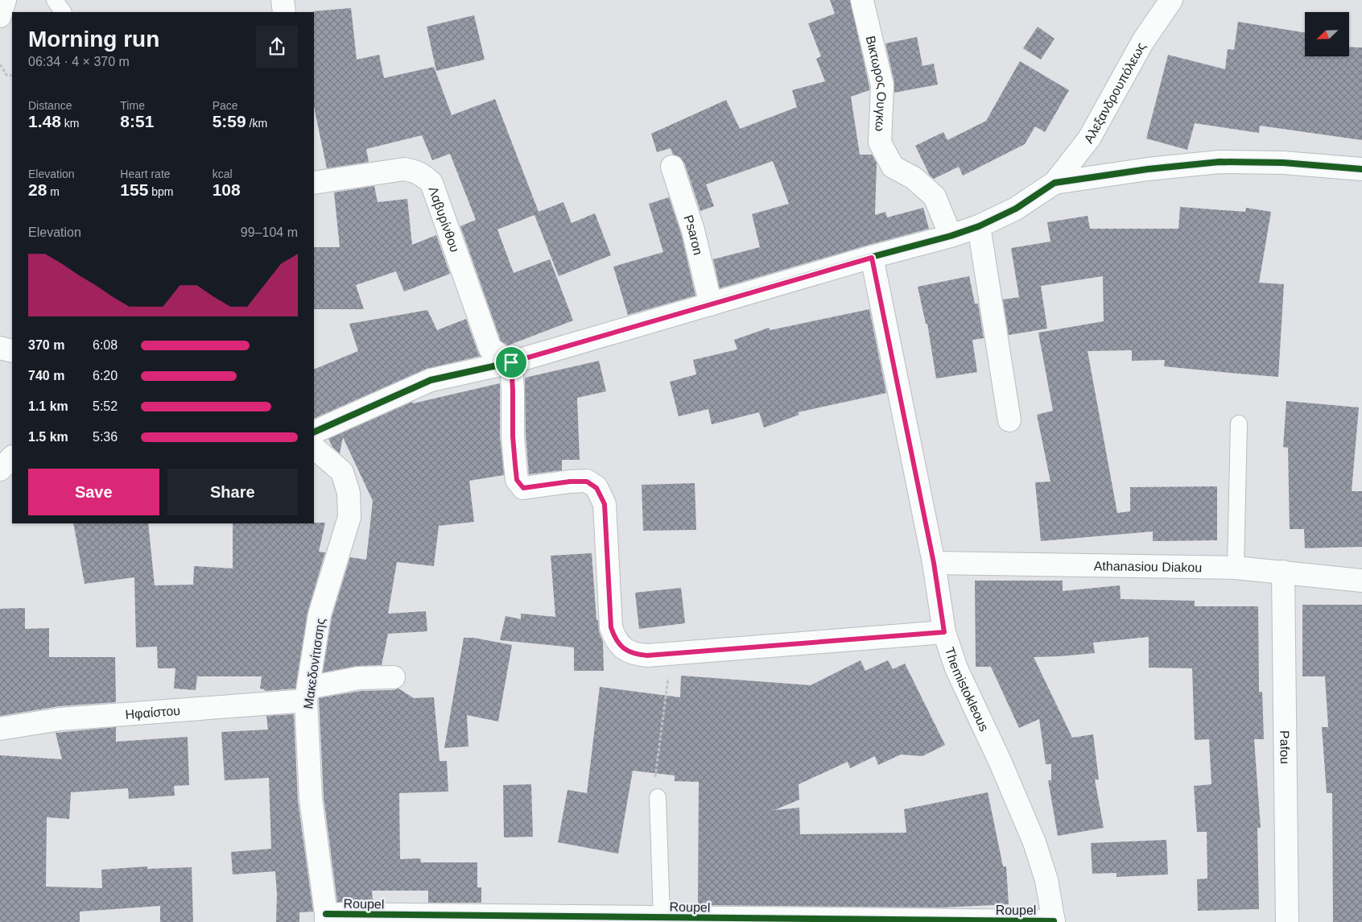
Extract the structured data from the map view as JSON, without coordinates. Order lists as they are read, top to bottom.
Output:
{
  "streets": {
    "street": [
      "Βικτωρος Ουγκω",
      "Αλεξανδρουπόλεως",
      "Λαβυρίνθου",
      "Psaron",
      "Athanasiou Diakou",
      "Μακεδονίτισσης",
      "Themistokleous",
      "Ηφαίστου",
      "Pafou",
      "Roupel"
    ]
  },
  "crossings": [
    ["Athanasiou Diakou", "Themistokleous"],
    ["Athanasiou Diakou", "Pafou"],
    ["Μακεδονίτισσης", "Ηφαίστου"],
    ["Μακεδονίτισσης", "Roupel"],
    ["Themistokleous", "Roupel"]
  ],
  "north": "bottom left",
  "page": {
    "heading": ["Morning run", "06:34 · 4 × 370 m"],
    "stats": [
      ["Distance", "1.48 km"],
      ["Time", "8:51"],
      ["Pace", "5:59 /km"],
      ["Elevation", "28 m"],
      ["Heart rate", "155 bpm"],
      ["kcal", "108"]
    ],
    "chart": ["Elevation", "99–104 m"],
    "list": [
      {
        "name": "370 m",
        "note": "6:08"
      },
      {
        "name": "740 m",
        "note": "6:20"
      },
      {
        "name": "1.1 km",
        "note": "5:52"
      },
      {
        "name": "1.5 km",
        "note": "5:36"
      }
    ],
    "buttons": ["Save", "Share"]
  }
}
